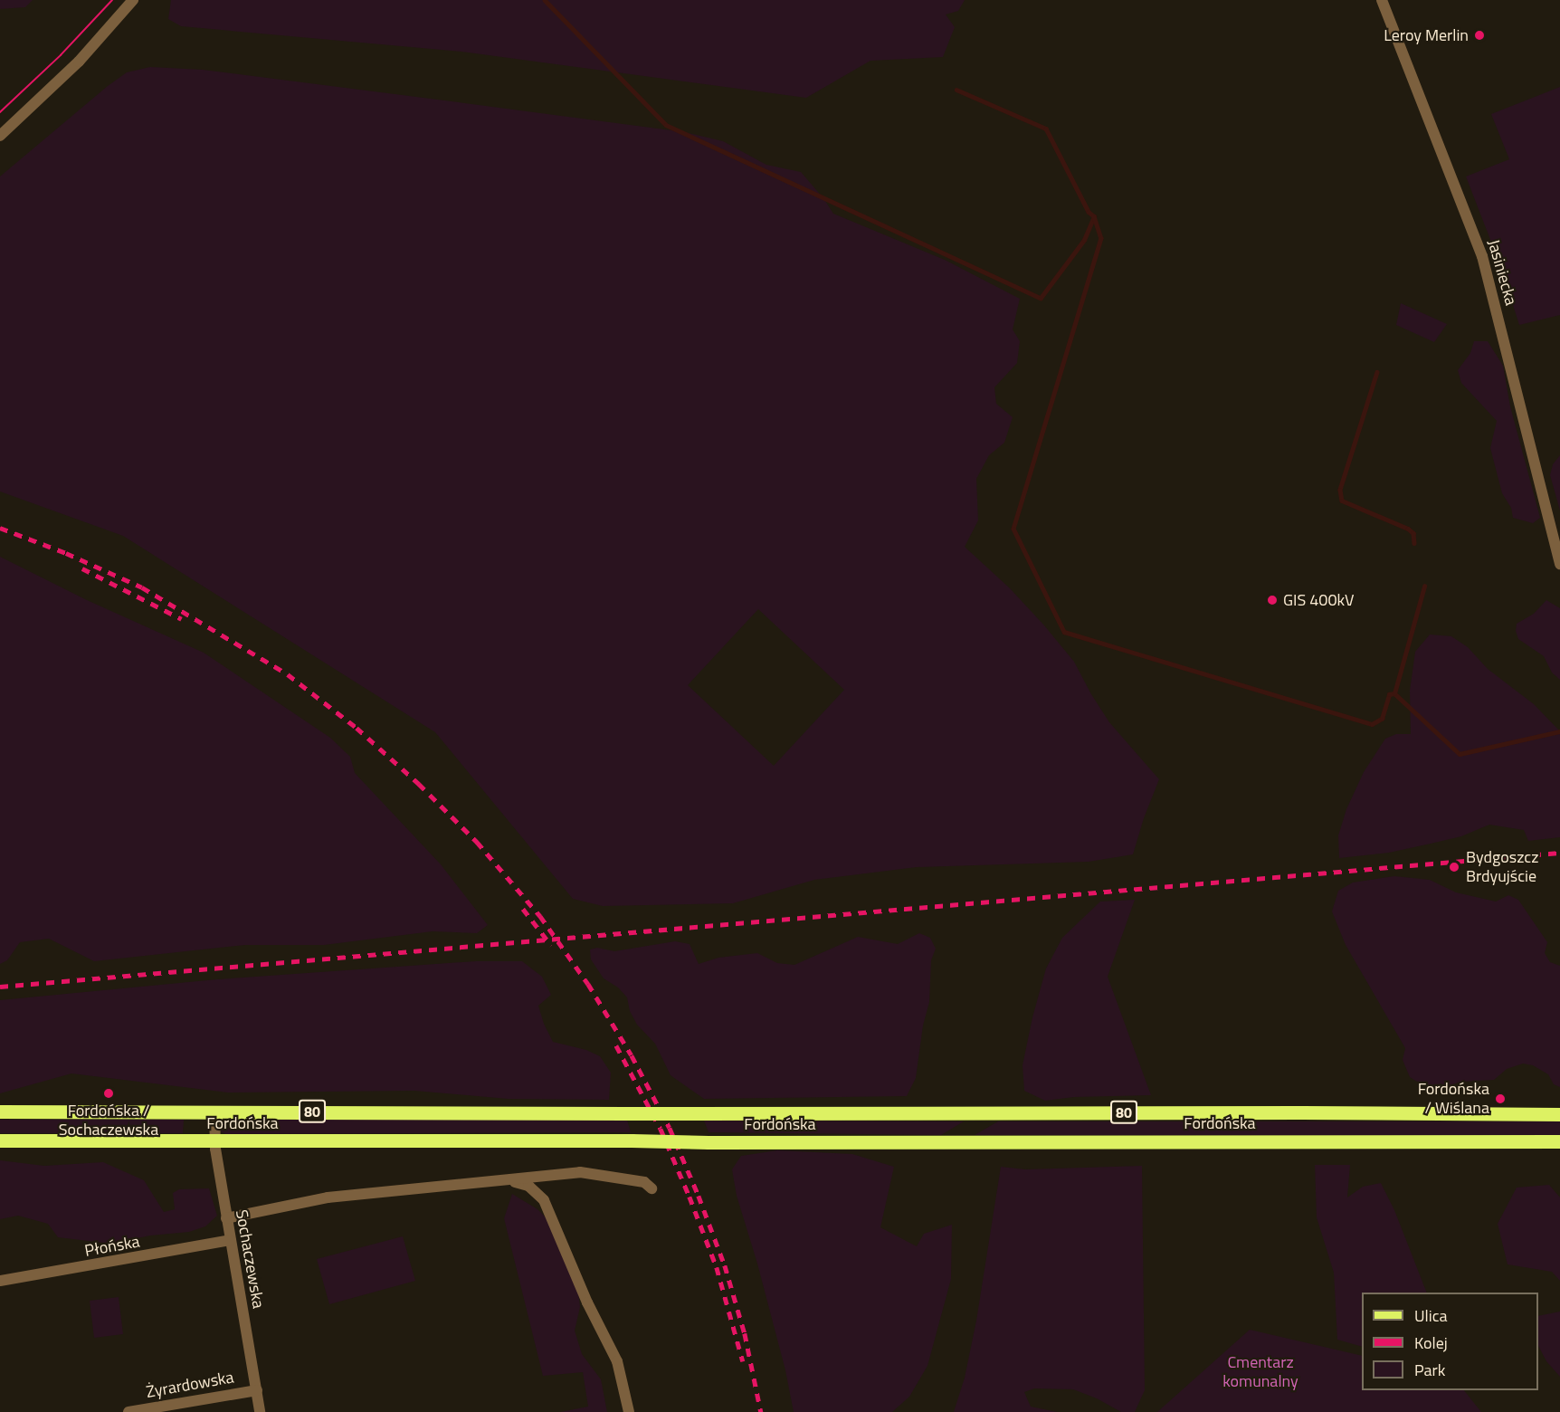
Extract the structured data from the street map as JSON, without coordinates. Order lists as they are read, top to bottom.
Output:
{
  "streets": {
    "main road": ["80", "Fordońska"],
    "street": [
      "Jasiniecka",
      "Płońska",
      "Sochaczewska",
      "Żyrardowska"
    ]
  },
  "crossings": [
    ["Fordońska", "Sochaczewska"],
    ["Płońska", "Sochaczewska"],
    ["Sochaczewska", "Żyrardowska"]
  ],
  "parks": ["Cmentarz komunalny"],
  "places": [
    "Leroy Merlin",
    "GIS 400kV",
    "Bydgoszcz Brdyujście",
    "Fordońska / Sochaczewska",
    "Fordońska / Wiślana"
  ],
  "legend": ["Ulica", "Kolej", "Park"]
}
